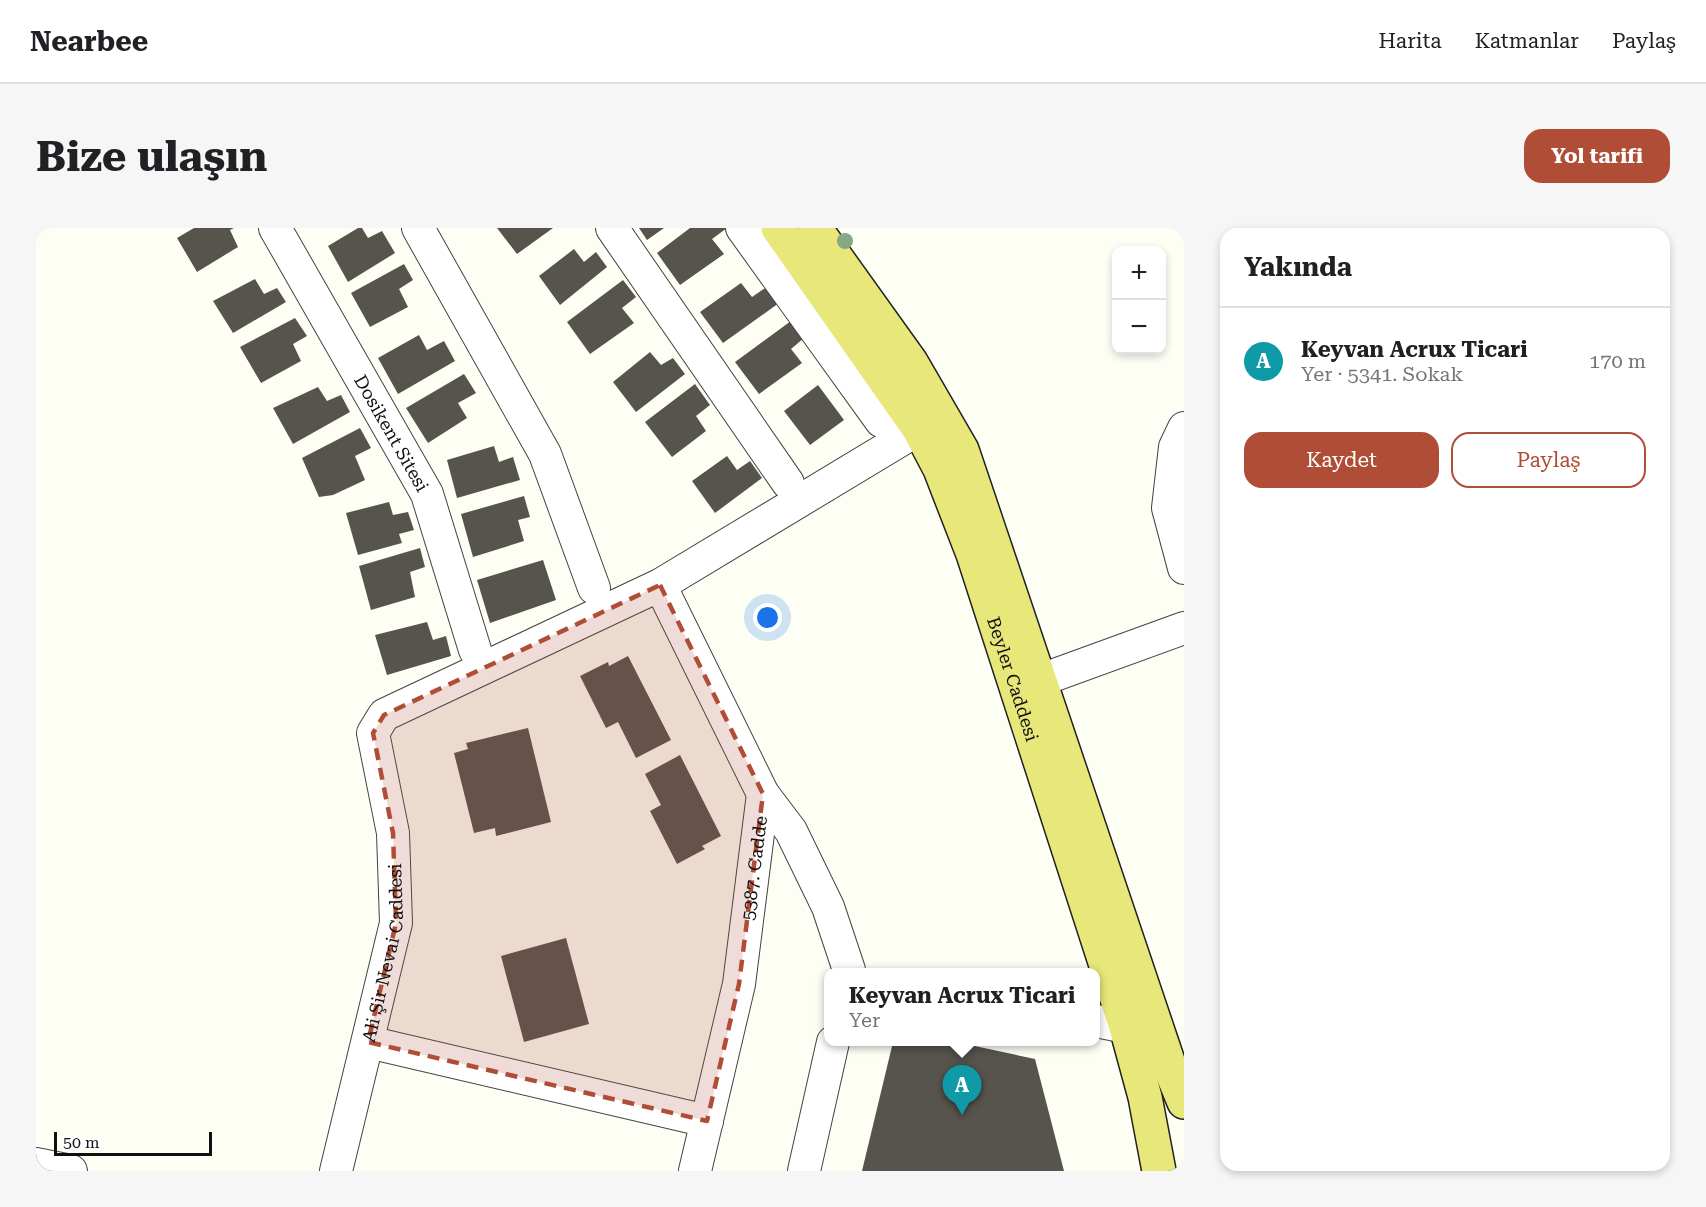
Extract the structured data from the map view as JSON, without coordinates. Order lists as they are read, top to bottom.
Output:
{
  "streets": {
    "main road": ["Beyler Caddesi"],
    "street": ["Dosikent Sitesi", "5387. Cadde", "Ali Şir Nevai Caddesi"]
  },
  "crossings": [
    ["5387. Cadde", "Ali Şir Nevai Caddesi"]
  ],
  "scale_bar": "50 m",
  "page": {
    "header": "Nearbee",
    "nav": ["Harita", "Katmanlar", "Paylaş"],
    "buttons": [
      "Yol tarifi",
      ["Kaydet", "Paylaş"]
    ],
    "title": "Bize ulaşın",
    "heading": "Yakında",
    "map_buttons": ["+", "−"],
    "list": [
      {
        "mark": "A",
        "name": "Keyvan Acrux Ticari",
        "note": "Yer · 5341. Sokak",
        "value": "170 m"
      }
    ],
    "popup": ["Keyvan Acrux Ticari", "Yer"],
    "pins": "A",
    "scale": "50 m"
  }
}
